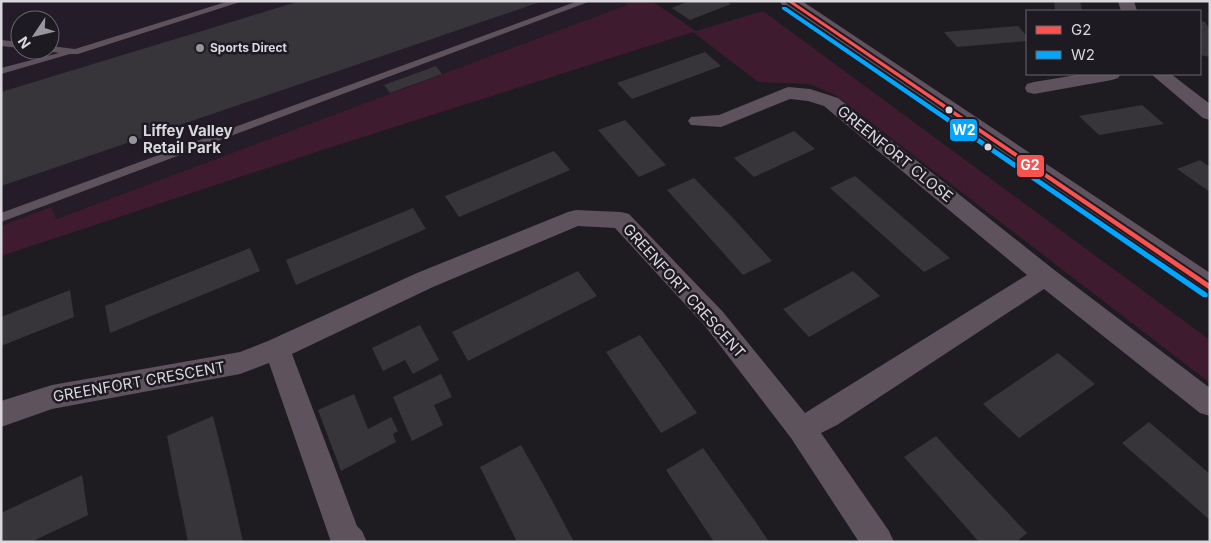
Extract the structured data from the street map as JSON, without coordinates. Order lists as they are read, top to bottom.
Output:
{
  "streets": {
    "street": ["GREENFORT CLOSE", "GREENFORT CRESCENT"]
  },
  "places": ["Sports Direct", "Liffey Valley Retail Park"],
  "lines": ["transit line G2", "transit line W2"],
  "legend": ["G2", "W2"],
  "north": "bottom left"
}
